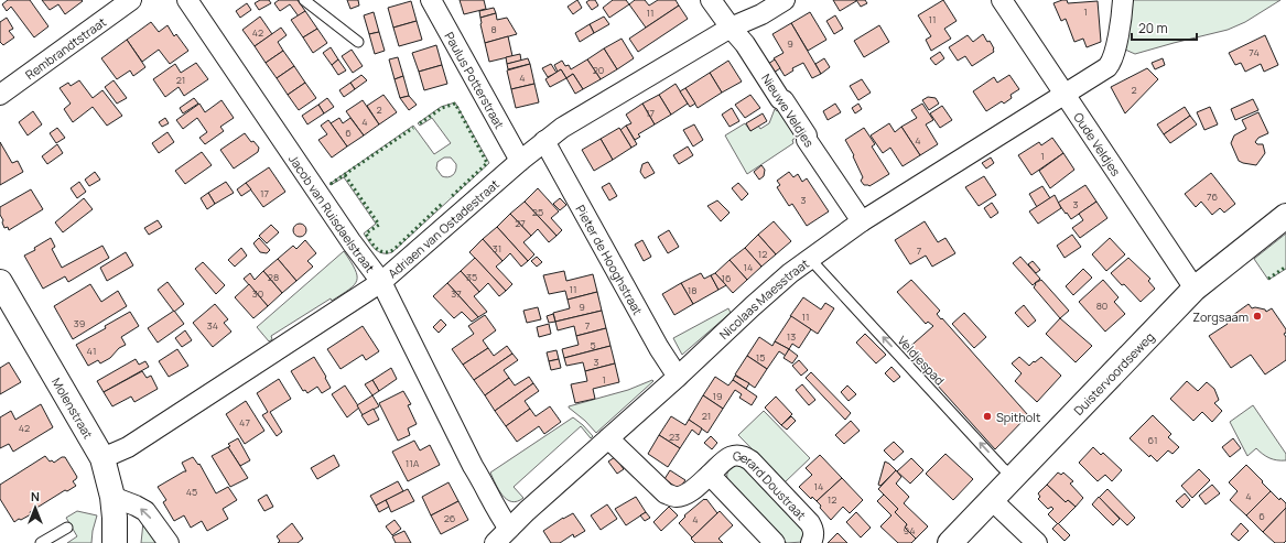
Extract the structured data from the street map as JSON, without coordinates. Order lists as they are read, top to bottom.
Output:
{
  "streets": {
    "street": [
      "Rembrandtstraat",
      "Paulus Potterstraat",
      "Nieuwe Veldjes",
      "Oude Veldjes",
      "Jacob van Ruisdaelstraat",
      "Adriaen van Ostadestraat",
      "Pieter de Hooghstraat",
      "Nicolaas Maesstraat",
      "Duistervoordseweg",
      "Molenstraat",
      "Gerard Doustraat"
    ],
    "lane": ["Veldjespad"]
  },
  "crossings": [
    ["Paulus Potterstraat", "Adriaen van Ostadestraat"],
    ["Nieuwe Veldjes", "Adriaen van Ostadestraat"],
    ["Nieuwe Veldjes", "Nicolaas Maesstraat"],
    ["Oude Veldjes", "Nicolaas Maesstraat"],
    ["Oude Veldjes", "Duistervoordseweg"],
    ["Jacob van Ruisdaelstraat", "Adriaen van Ostadestraat"],
    ["Jacob van Ruisdaelstraat", "Nicolaas Maesstraat"],
    ["Adriaen van Ostadestraat", "Pieter de Hooghstraat"],
    ["Adriaen van Ostadestraat", "Molenstraat"],
    ["Pieter de Hooghstraat", "Nicolaas Maesstraat"],
    ["Nicolaas Maesstraat", "Veldjespad"],
    ["Nicolaas Maesstraat", "Gerard Doustraat"],
    ["Veldjespad", "Duistervoordseweg"]
  ],
  "one_way": ["Veldjespad"],
  "places": ["Zorgsaam", "Spitholt"],
  "house_numbers": [
    "1",
    "11",
    "11",
    "8",
    "42",
    "9",
    "74",
    "20",
    "4",
    "21",
    "2",
    "2",
    "17",
    "4",
    "6",
    "4",
    "1",
    "17",
    "76",
    "3",
    "3",
    "25",
    "27",
    "31",
    "7",
    "12",
    "14",
    "28",
    "35",
    "16",
    "11",
    "18",
    "30",
    "37",
    "80",
    "9",
    "11",
    "39",
    "34",
    "7",
    "13",
    "5",
    "41",
    "15",
    "3",
    "1",
    "19",
    "21",
    "47",
    "42",
    "23",
    "61",
    "11A",
    "14",
    "45",
    "4",
    "12",
    "6",
    "26",
    "4",
    "94"
  ],
  "scale_bar": "20 m",
  "north": "top"
}
